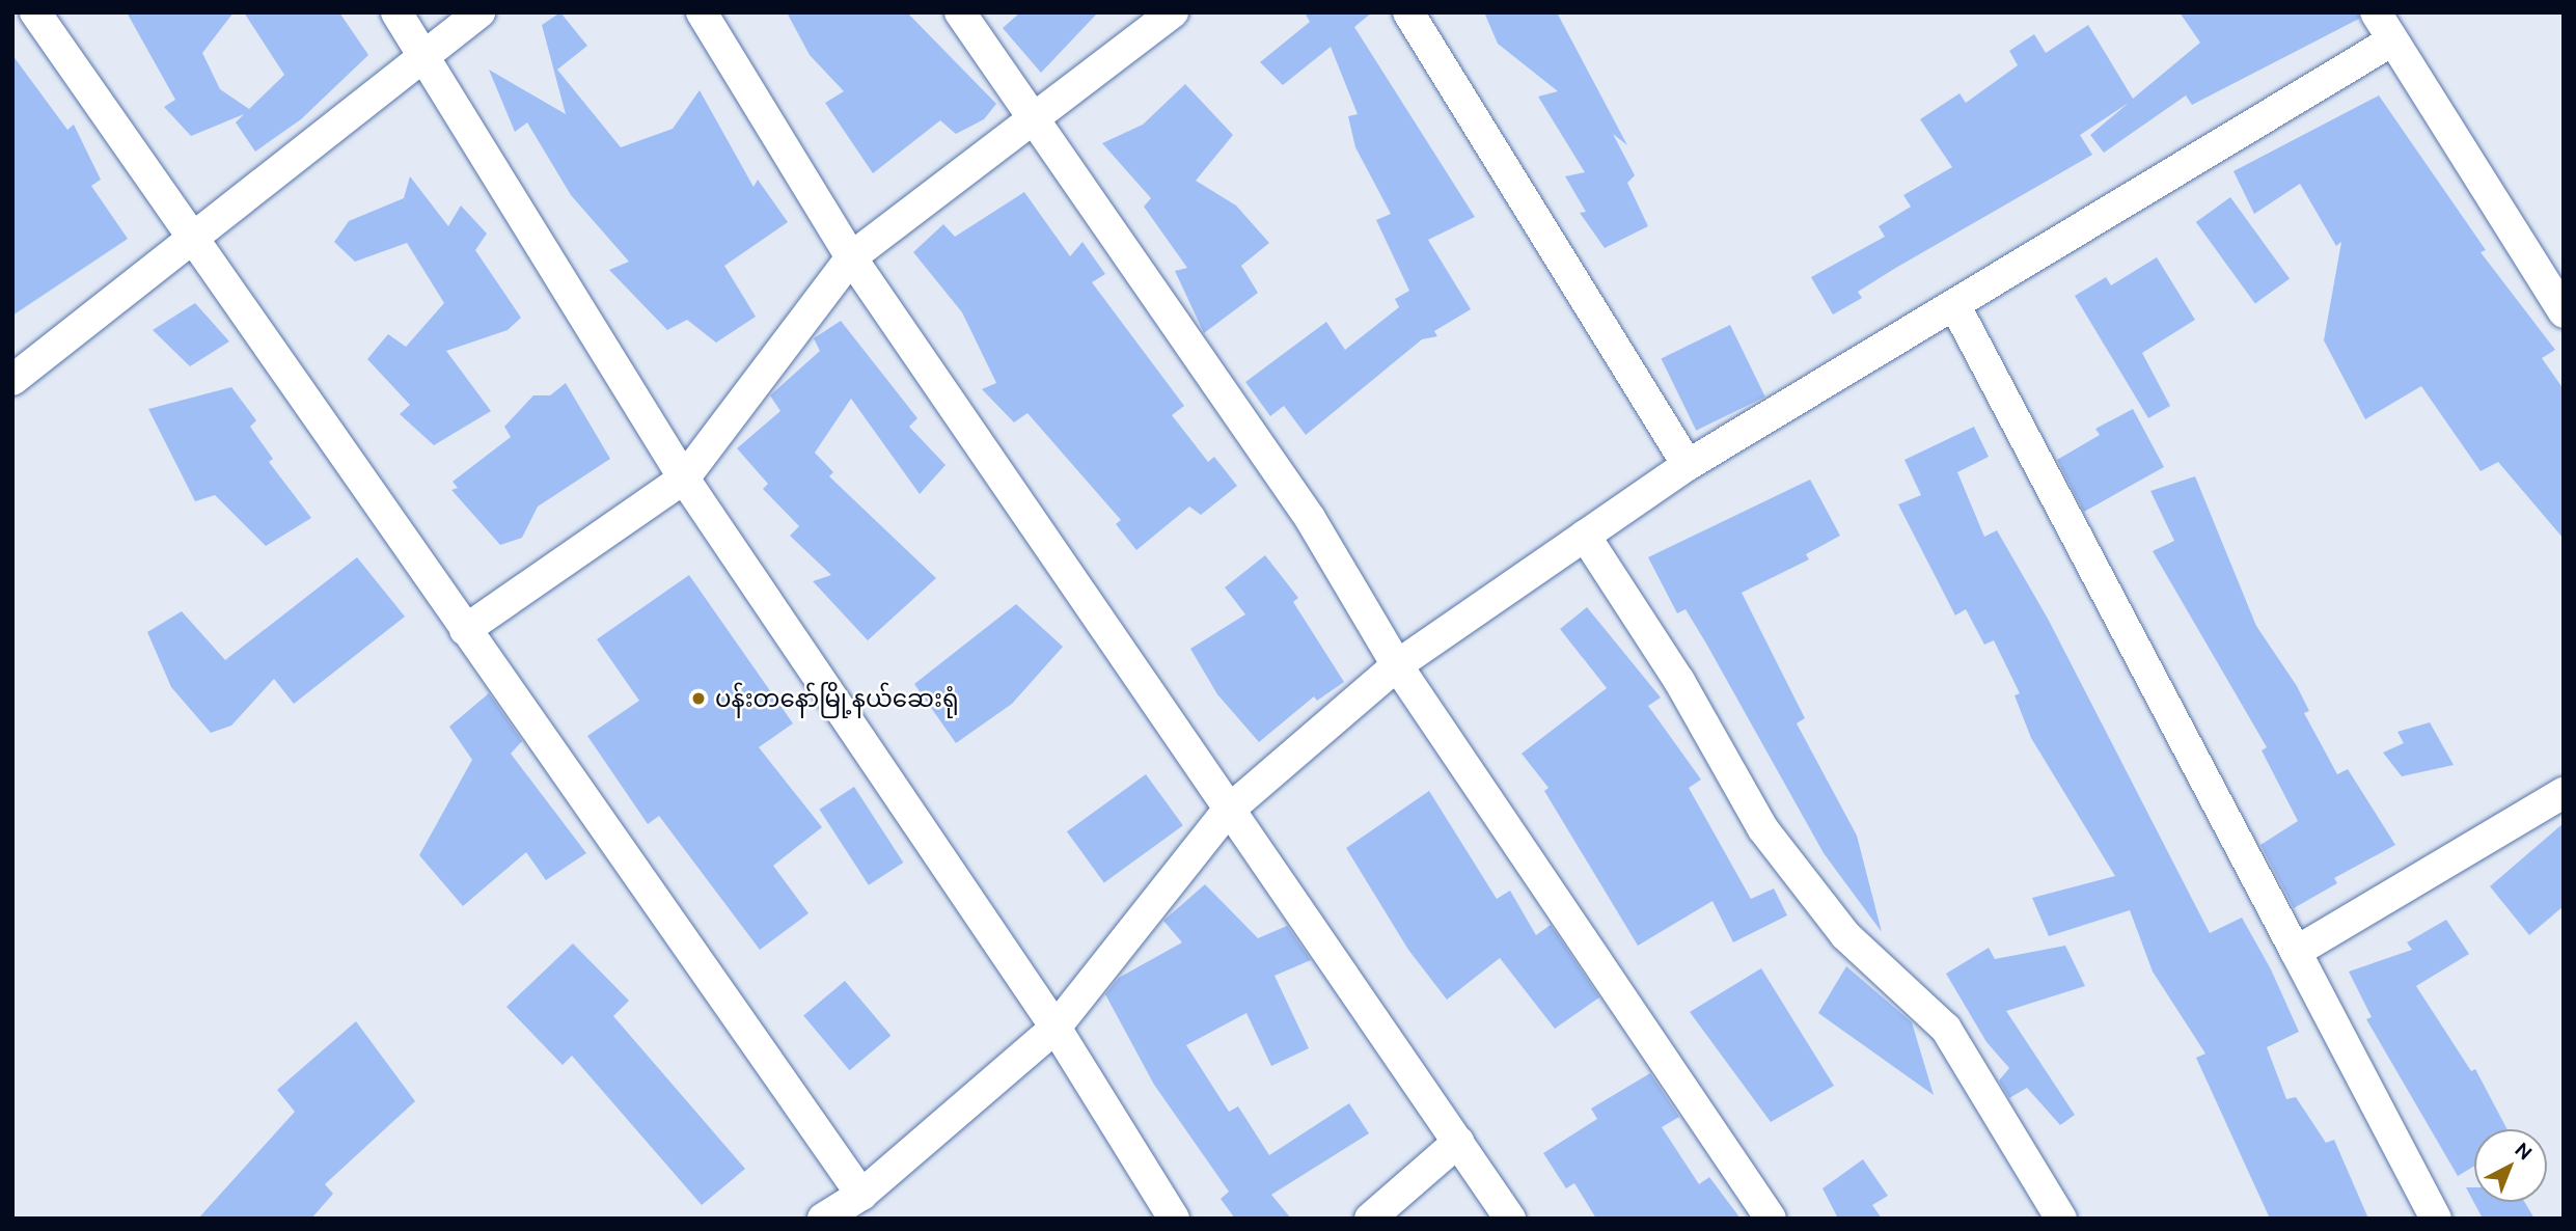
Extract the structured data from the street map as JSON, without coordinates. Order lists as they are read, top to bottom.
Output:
{
  "places": ["ပန်းတနော်မြို့နယ်ဆေးရုံ"],
  "north": "top right"
}
